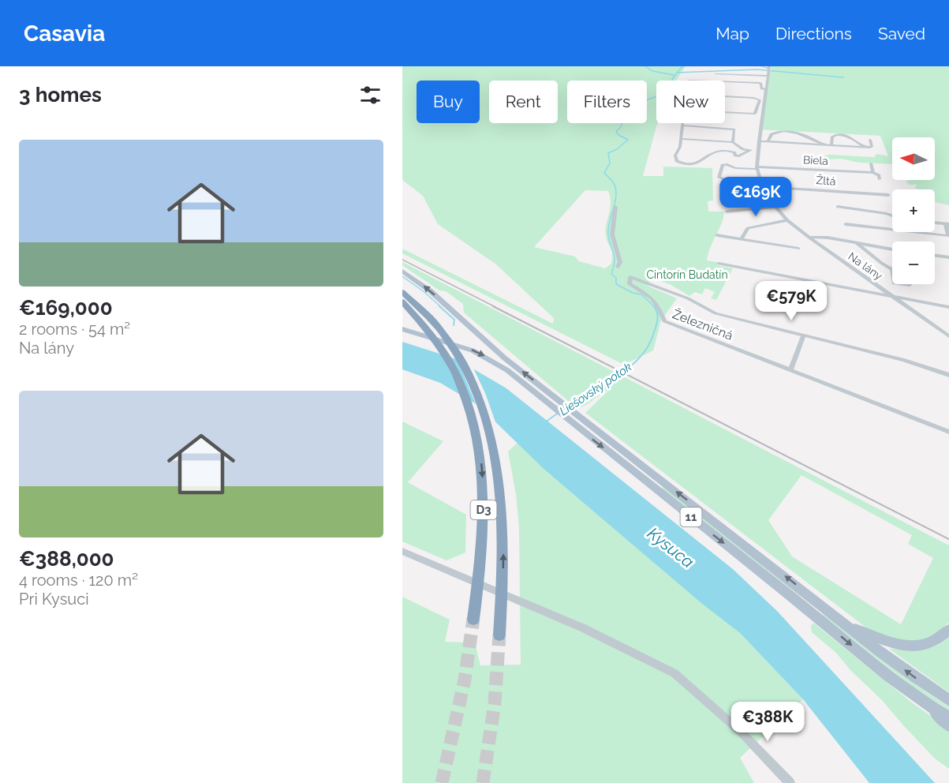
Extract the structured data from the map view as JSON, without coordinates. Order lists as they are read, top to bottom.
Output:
{
  "streets": {
    "highway": ["D3"],
    "main road": ["11"],
    "street": [
      "Biela",
      "Žltá",
      "Na lány",
      "Železničná"
    ]
  },
  "crossings": [
    ["Biela", "Na lány"],
    ["Žltá", "Na lány"]
  ],
  "water": ["Liešovský potok", "Kysuca"],
  "parks": ["Cintorín Budatín"],
  "north": "left",
  "page": {
    "header": "Casavia",
    "nav": ["Map", "Directions", "Saved"],
    "heading": "3 homes",
    "chip": [
      "Buy",
      "Rent",
      "Filters",
      "New"
    ],
    "list": [
      {
        "name": "€169,000",
        "note": "2 rooms · 54 m² · Na lány"
      },
      {
        "name": "€388,000",
        "note": "4 rooms · 120 m² · Pri Kysuci"
      }
    ],
    "map_buttons": ["+", "−"],
    "price": ["€169K", "€579K", "€388K"]
  }
}
